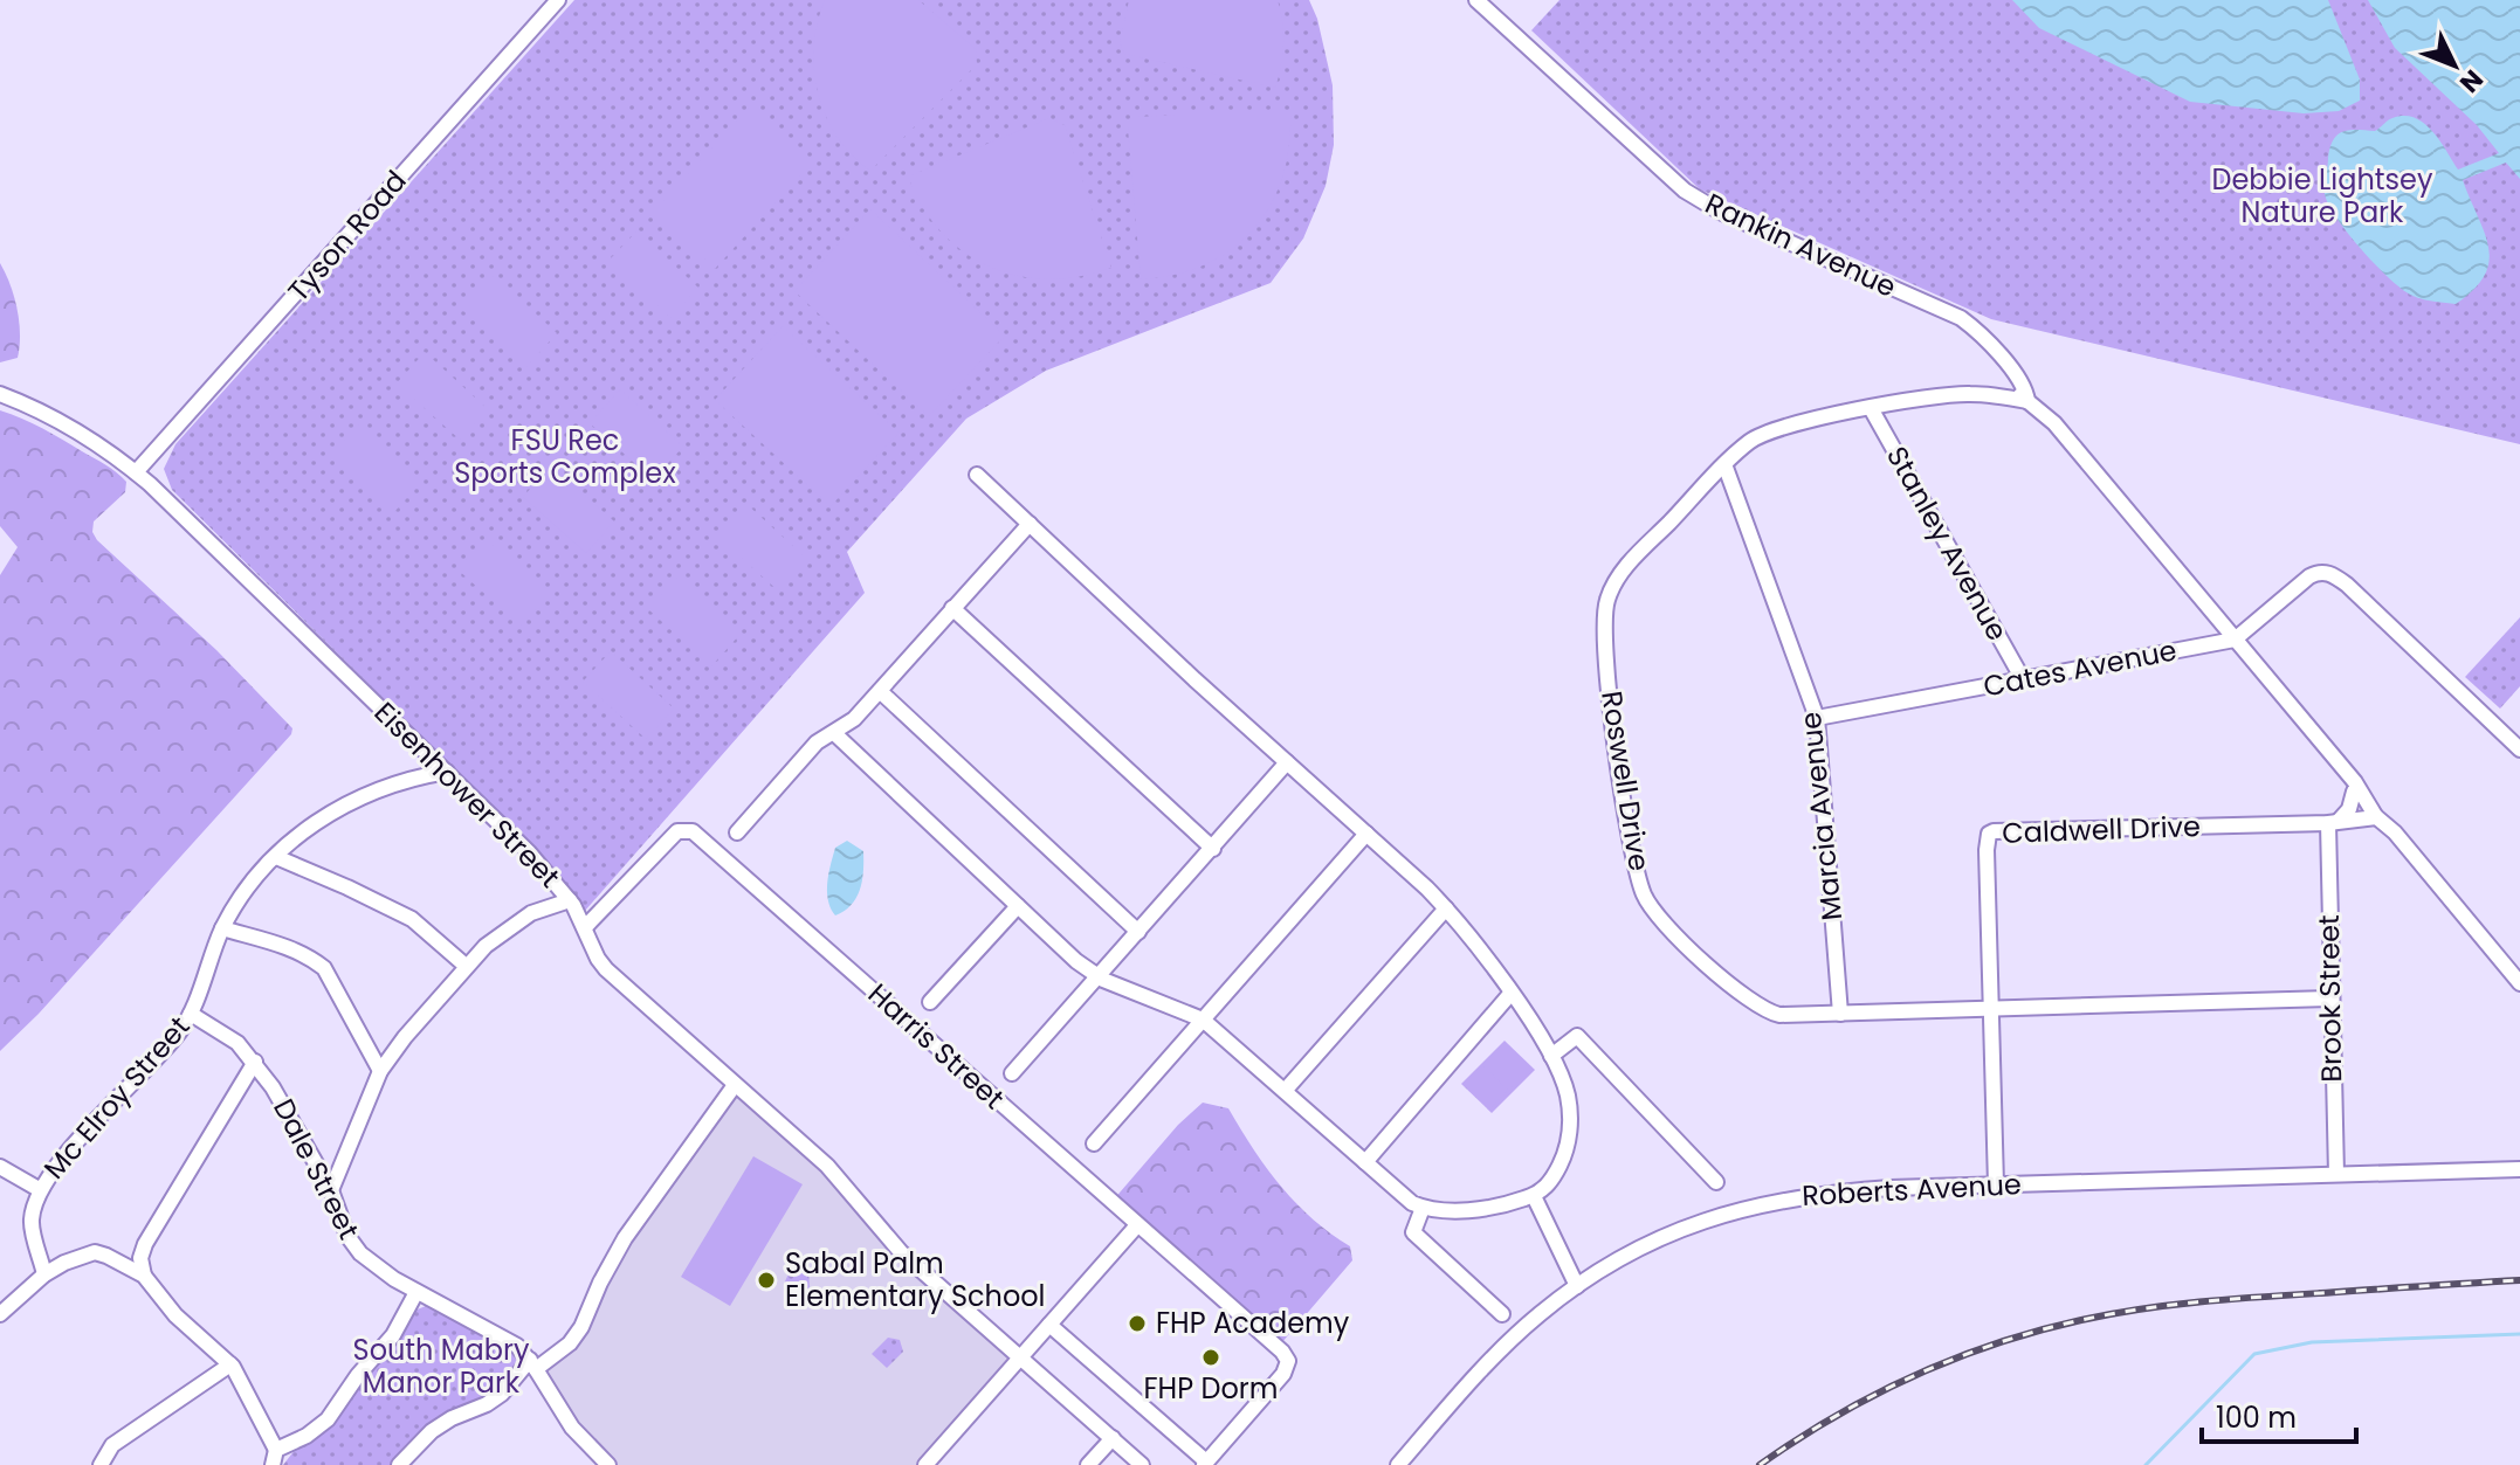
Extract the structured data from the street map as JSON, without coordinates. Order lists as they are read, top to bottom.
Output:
{
  "streets": {
    "street": [
      "Tyson Road",
      "Rankin Avenue",
      "Stanley Avenue",
      "Cates Avenue",
      "Roswell Drive",
      "Eisenhower Street",
      "Marcia Avenue",
      "Caldwell Drive",
      "Brook Street",
      "Harris Street",
      "Mc Elroy Street",
      "Dale Street",
      "Roberts Avenue"
    ]
  },
  "crossings": [
    ["Tyson Road", "Eisenhower Street"],
    ["Rankin Avenue", "Cates Avenue"],
    ["Rankin Avenue", "Roswell Drive"],
    ["Rankin Avenue", "Caldwell Drive"],
    ["Stanley Avenue", "Cates Avenue"],
    ["Stanley Avenue", "Roswell Drive"],
    ["Cates Avenue", "Marcia Avenue"],
    ["Roswell Drive", "Marcia Avenue"],
    ["Roswell Drive", "Caldwell Drive"],
    ["Roswell Drive", "Brook Street"],
    ["Eisenhower Street", "Harris Street"],
    ["Eisenhower Street", "Mc Elroy Street"],
    ["Caldwell Drive", "Brook Street"],
    ["Caldwell Drive", "Roberts Avenue"],
    ["Brook Street", "Roberts Avenue"],
    ["Mc Elroy Street", "Dale Street"]
  ],
  "parks": ["Debbie Lightsey Nature Park", "FSU Rec Sports Complex", "South Mabry Manor Park"],
  "places": ["Sabal Palm Elementary School", "FHP Academy", "FHP Dorm"],
  "scale_bar": "100 m",
  "north": "bottom right"
}
